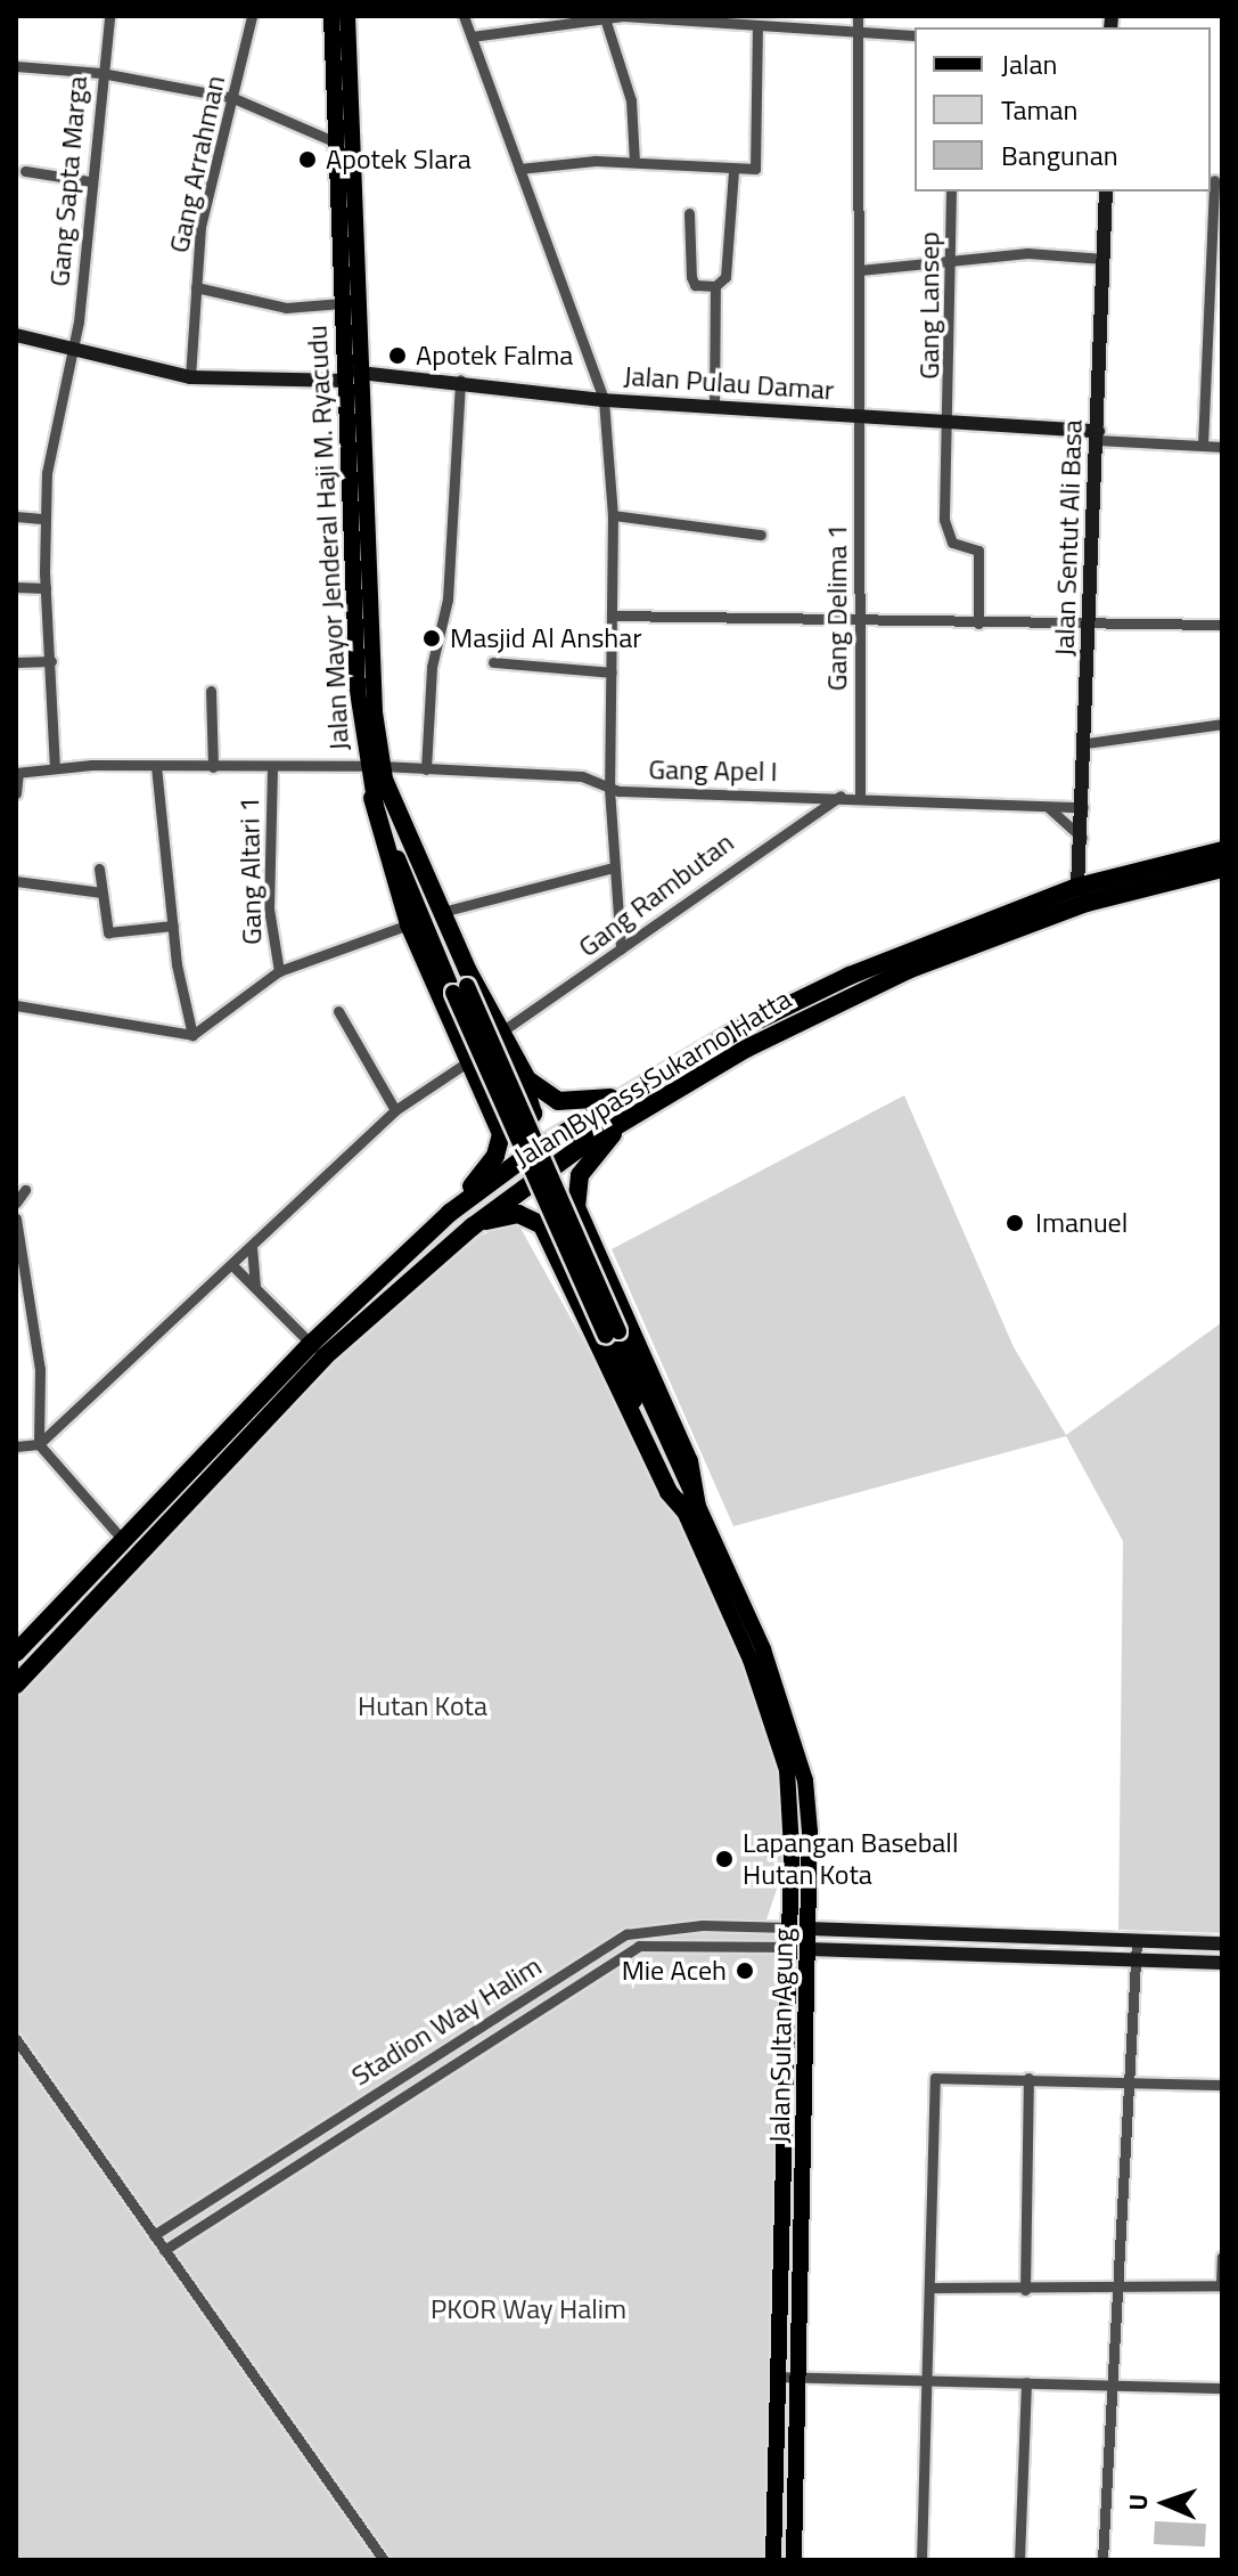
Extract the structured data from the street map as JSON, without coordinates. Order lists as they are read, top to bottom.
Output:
{
  "streets": {
    "highway": ["Jalan Bypass Sukarno Hatta"],
    "main road": ["Jalan Mayor Jenderal Haji M. Ryacudu", "Jalan Sultan Agung"],
    "street": [
      "Gang Arrahman",
      "Gang Sapta Marga",
      "Gang Lansep",
      "Jalan Pulau Damar",
      "Jalan Sentut Ali Basa",
      "Gang Delima 1",
      "Gang Apel I",
      "Gang Altari 1",
      "Gang Rambutan",
      "Stadion Way Halim"
    ]
  },
  "crossings": [
    ["Gang Arrahman", "Jalan Pulau Damar"],
    ["Gang Sapta Marga", "Jalan Pulau Damar"],
    ["Gang Sapta Marga", "Gang Apel I"],
    ["Gang Lansep", "Jalan Pulau Damar"],
    ["Jalan Pulau Damar", "Jalan Mayor Jenderal Haji M. Ryacudu"],
    ["Jalan Pulau Damar", "Jalan Sentut Ali Basa"],
    ["Jalan Pulau Damar", "Gang Delima 1"],
    ["Jalan Mayor Jenderal Haji M. Ryacudu", "Gang Apel I"],
    ["Jalan Mayor Jenderal Haji M. Ryacudu", "Jalan Sultan Agung"],
    ["Jalan Sentut Ali Basa", "Gang Apel I"],
    ["Jalan Sentut Ali Basa", "Jalan Bypass Sukarno Hatta"],
    ["Gang Delima 1", "Gang Apel I"],
    ["Gang Apel I", "Gang Altari 1"],
    ["Gang Apel I", "Gang Rambutan"],
    ["Stadion Way Halim", "Jalan Sultan Agung"]
  ],
  "parks": ["Hutan Kota", "PKOR Way Halim"],
  "places": [
    "Apotek Slara",
    "Apotek Falma",
    "Masjid Al Anshar",
    "Imanuel",
    "Lapangan Baseball Hutan Kota",
    "Mie Aceh"
  ],
  "legend": ["Jalan", "Taman", "Bangunan"],
  "north": "left"
}
